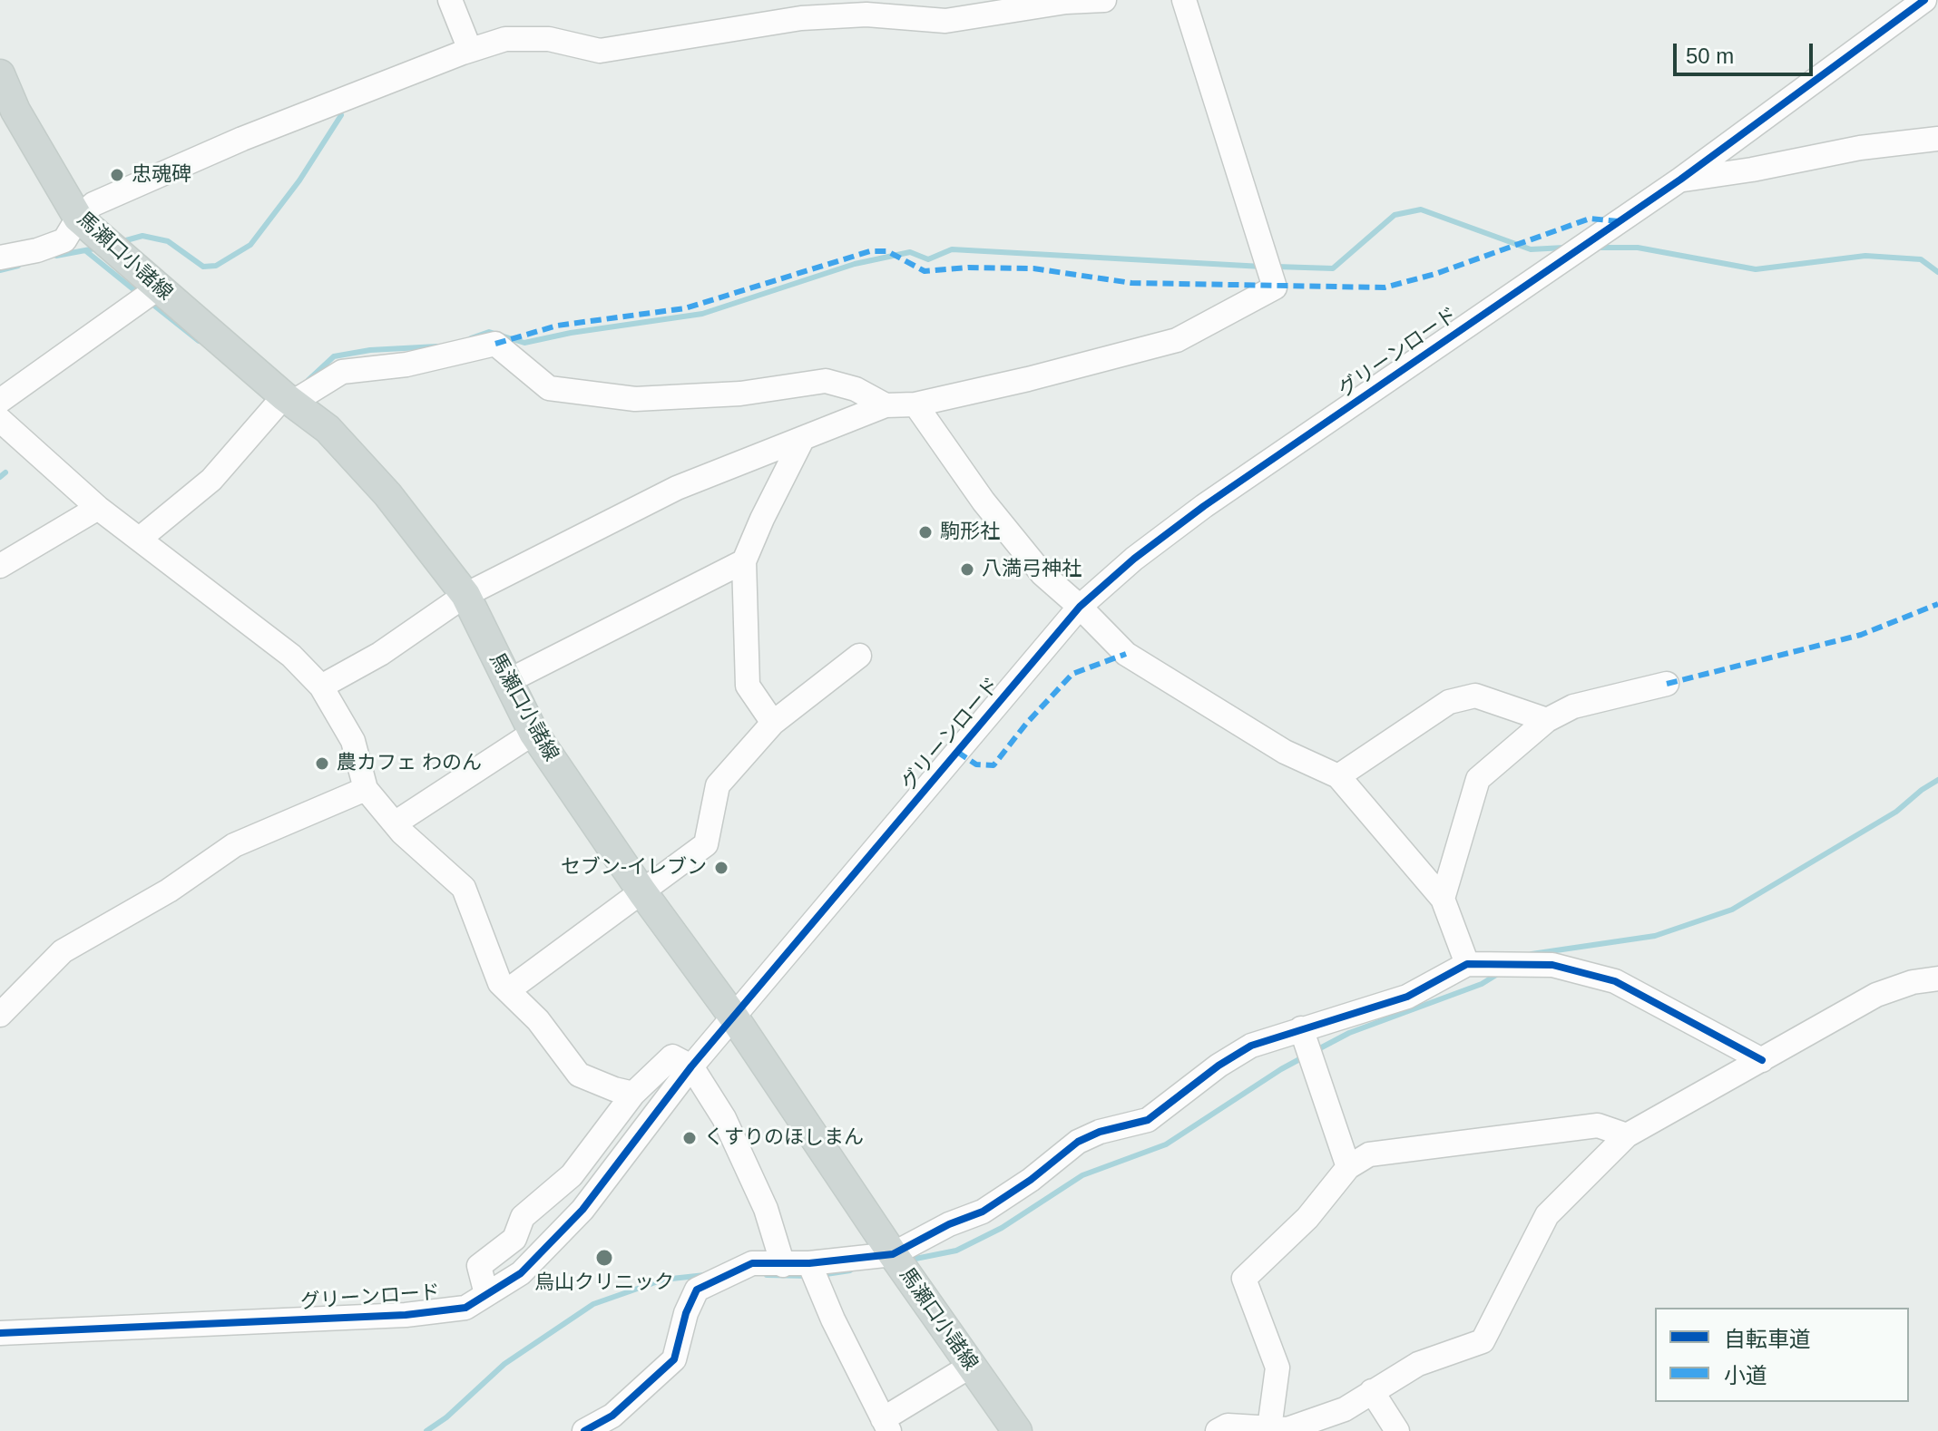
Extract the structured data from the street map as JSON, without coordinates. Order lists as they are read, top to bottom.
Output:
{
  "streets": {
    "main road": ["馬瀬口小諸線"],
    "street": ["グリーンロード"]
  },
  "crossings": [
    ["馬瀬口小諸線", "グリーンロード"]
  ],
  "places": [
    "忠魂碑",
    "駒形社",
    "八満弓神社",
    "農カフェ わのん",
    "セブン-イレブン",
    "くすりのほしまん",
    "烏山クリニック"
  ],
  "legend": ["自転車道", "小道"],
  "scale_bar": "50 m"
}
